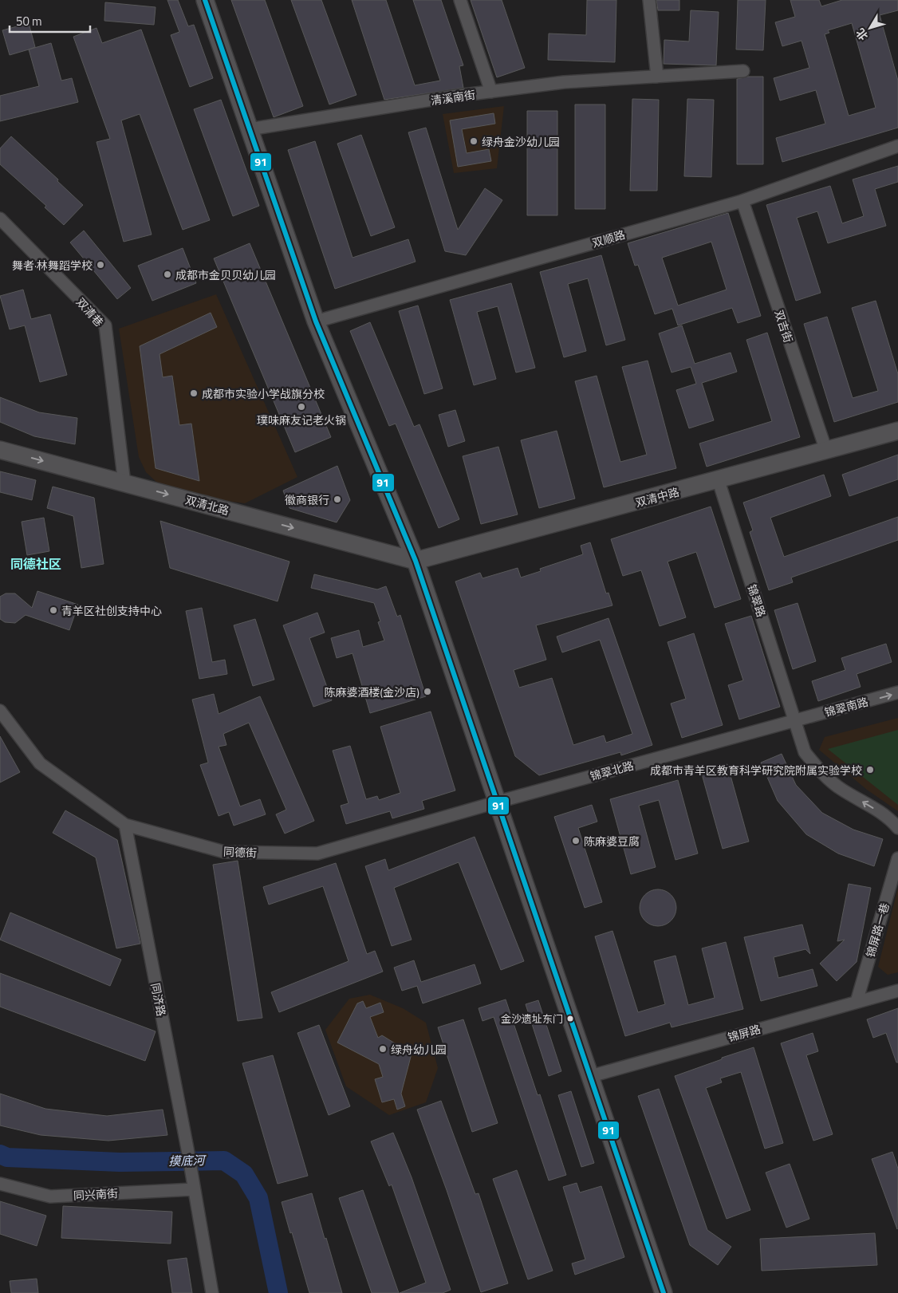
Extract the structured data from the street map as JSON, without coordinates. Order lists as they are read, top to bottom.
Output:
{
  "streets": {
    "street": [
      "清溪南街",
      "双顺路",
      "双清巷",
      "双吉街",
      "双清中路",
      "双清北路",
      "锦翠路",
      "锦翠南路",
      "锦翠北路",
      "同德街",
      "锦屏路一巷",
      "同济路",
      "锦屏路",
      "同兴南街"
    ]
  },
  "crossings": [
    ["双顺路", "双吉街"],
    ["双清巷", "双清北路"],
    ["双吉街", "双清中路"],
    ["双清中路", "双清北路"],
    ["双清中路", "锦翠路"],
    ["锦翠路", "锦翠南路"],
    ["锦翠路", "锦翠北路"],
    ["锦翠南路", "锦翠北路"],
    ["锦翠北路", "同德街"],
    ["同德街", "同济路"],
    ["锦屏路一巷", "锦屏路"],
    ["同济路", "同兴南街"]
  ],
  "one_way": ["双清北路", "锦翠南路"],
  "districts": ["同德社区"],
  "water": ["摸底河"],
  "places": [
    "绿舟金沙幼儿园",
    "舞者·林舞蹈学校",
    "成都市金贝贝幼儿园",
    "成都市实验小学战旗分校",
    "璞味麻友记老火锅",
    "徽商银行",
    "青羊区社创支持中心",
    "陈麻婆酒楼(金沙店)",
    "成都市青羊区教育科学研究院附属实验学校",
    "陈麻婆豆腐",
    "金沙遗址东门",
    "绿舟幼儿园"
  ],
  "lines": ["transit line 91"],
  "scale_bar": "50 m",
  "north": "bottom left"
}
